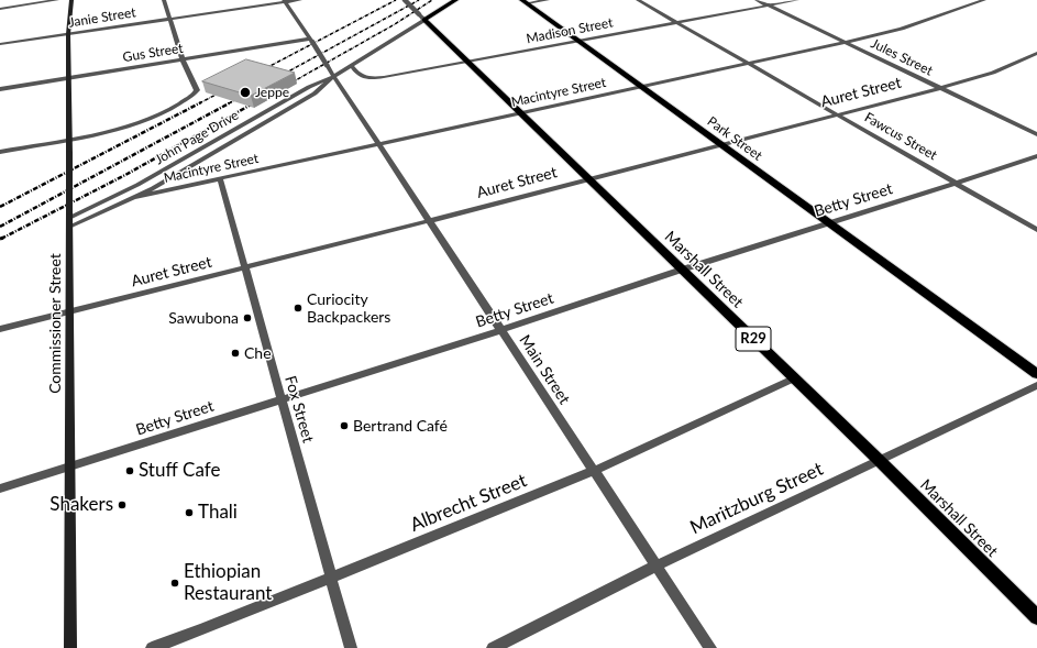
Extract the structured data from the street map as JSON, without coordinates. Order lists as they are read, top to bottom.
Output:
{
  "streets": {
    "main road": [
      "John Page Drive",
      "Park Street",
      "Marshall Street",
      "Commissioner Street",
      "R29"
    ],
    "street": [
      "Janie Street",
      "Madison Street",
      "Gus Street",
      "Jules Street",
      "Macintyre Street",
      "Auret Street",
      "Fawcus Street",
      "Betty Street",
      "Main Street",
      "Fox Street",
      "Maritzburg Street",
      "Albrecht Street"
    ]
  },
  "crossings": [
    ["Janie Street", "Commissioner Street"],
    ["Madison Street", "Jules Street"],
    ["Madison Street", "Fawcus Street"],
    ["Madison Street", "John Page Drive"],
    ["Madison Street", "Park Street"],
    ["Madison Street", "Marshall Street"],
    ["Gus Street", "Commissioner Street"],
    ["Jules Street", "Macintyre Street"],
    ["Jules Street", "Auret Street"],
    ["Macintyre Street", "Fawcus Street"],
    ["Macintyre Street", "John Page Drive"],
    ["Macintyre Street", "Park Street"],
    ["Macintyre Street", "Marshall Street"],
    ["Macintyre Street", "Main Street"],
    ["Macintyre Street", "Fox Street"],
    ["Auret Street", "Fawcus Street"],
    ["Auret Street", "Park Street"],
    ["Auret Street", "Marshall Street"],
    ["Auret Street", "Commissioner Street"],
    ["Auret Street", "Main Street"],
    ["Auret Street", "Fox Street"],
    ["Fawcus Street", "Betty Street"],
    ["John Page Drive", "Marshall Street"],
    ["John Page Drive", "Commissioner Street"],
    ["John Page Drive", "Main Street"],
    ["Park Street", "Betty Street"],
    ["Betty Street", "Marshall Street"],
    ["Betty Street", "Commissioner Street"],
    ["Betty Street", "Main Street"],
    ["Betty Street", "Fox Street"],
    ["Marshall Street", "Maritzburg Street"],
    ["Marshall Street", "Albrecht Street"],
    ["Main Street", "Maritzburg Street"],
    ["Main Street", "Albrecht Street"],
    ["Fox Street", "Albrecht Street"]
  ],
  "places": [
    "Jeppe",
    "Curiocity Backpackers",
    "Sawubona",
    "Che",
    "Bertrand Café",
    "Stuff Cafe",
    "Shakers",
    "Thali",
    "Ethiopian Restaurant"
  ]
}
